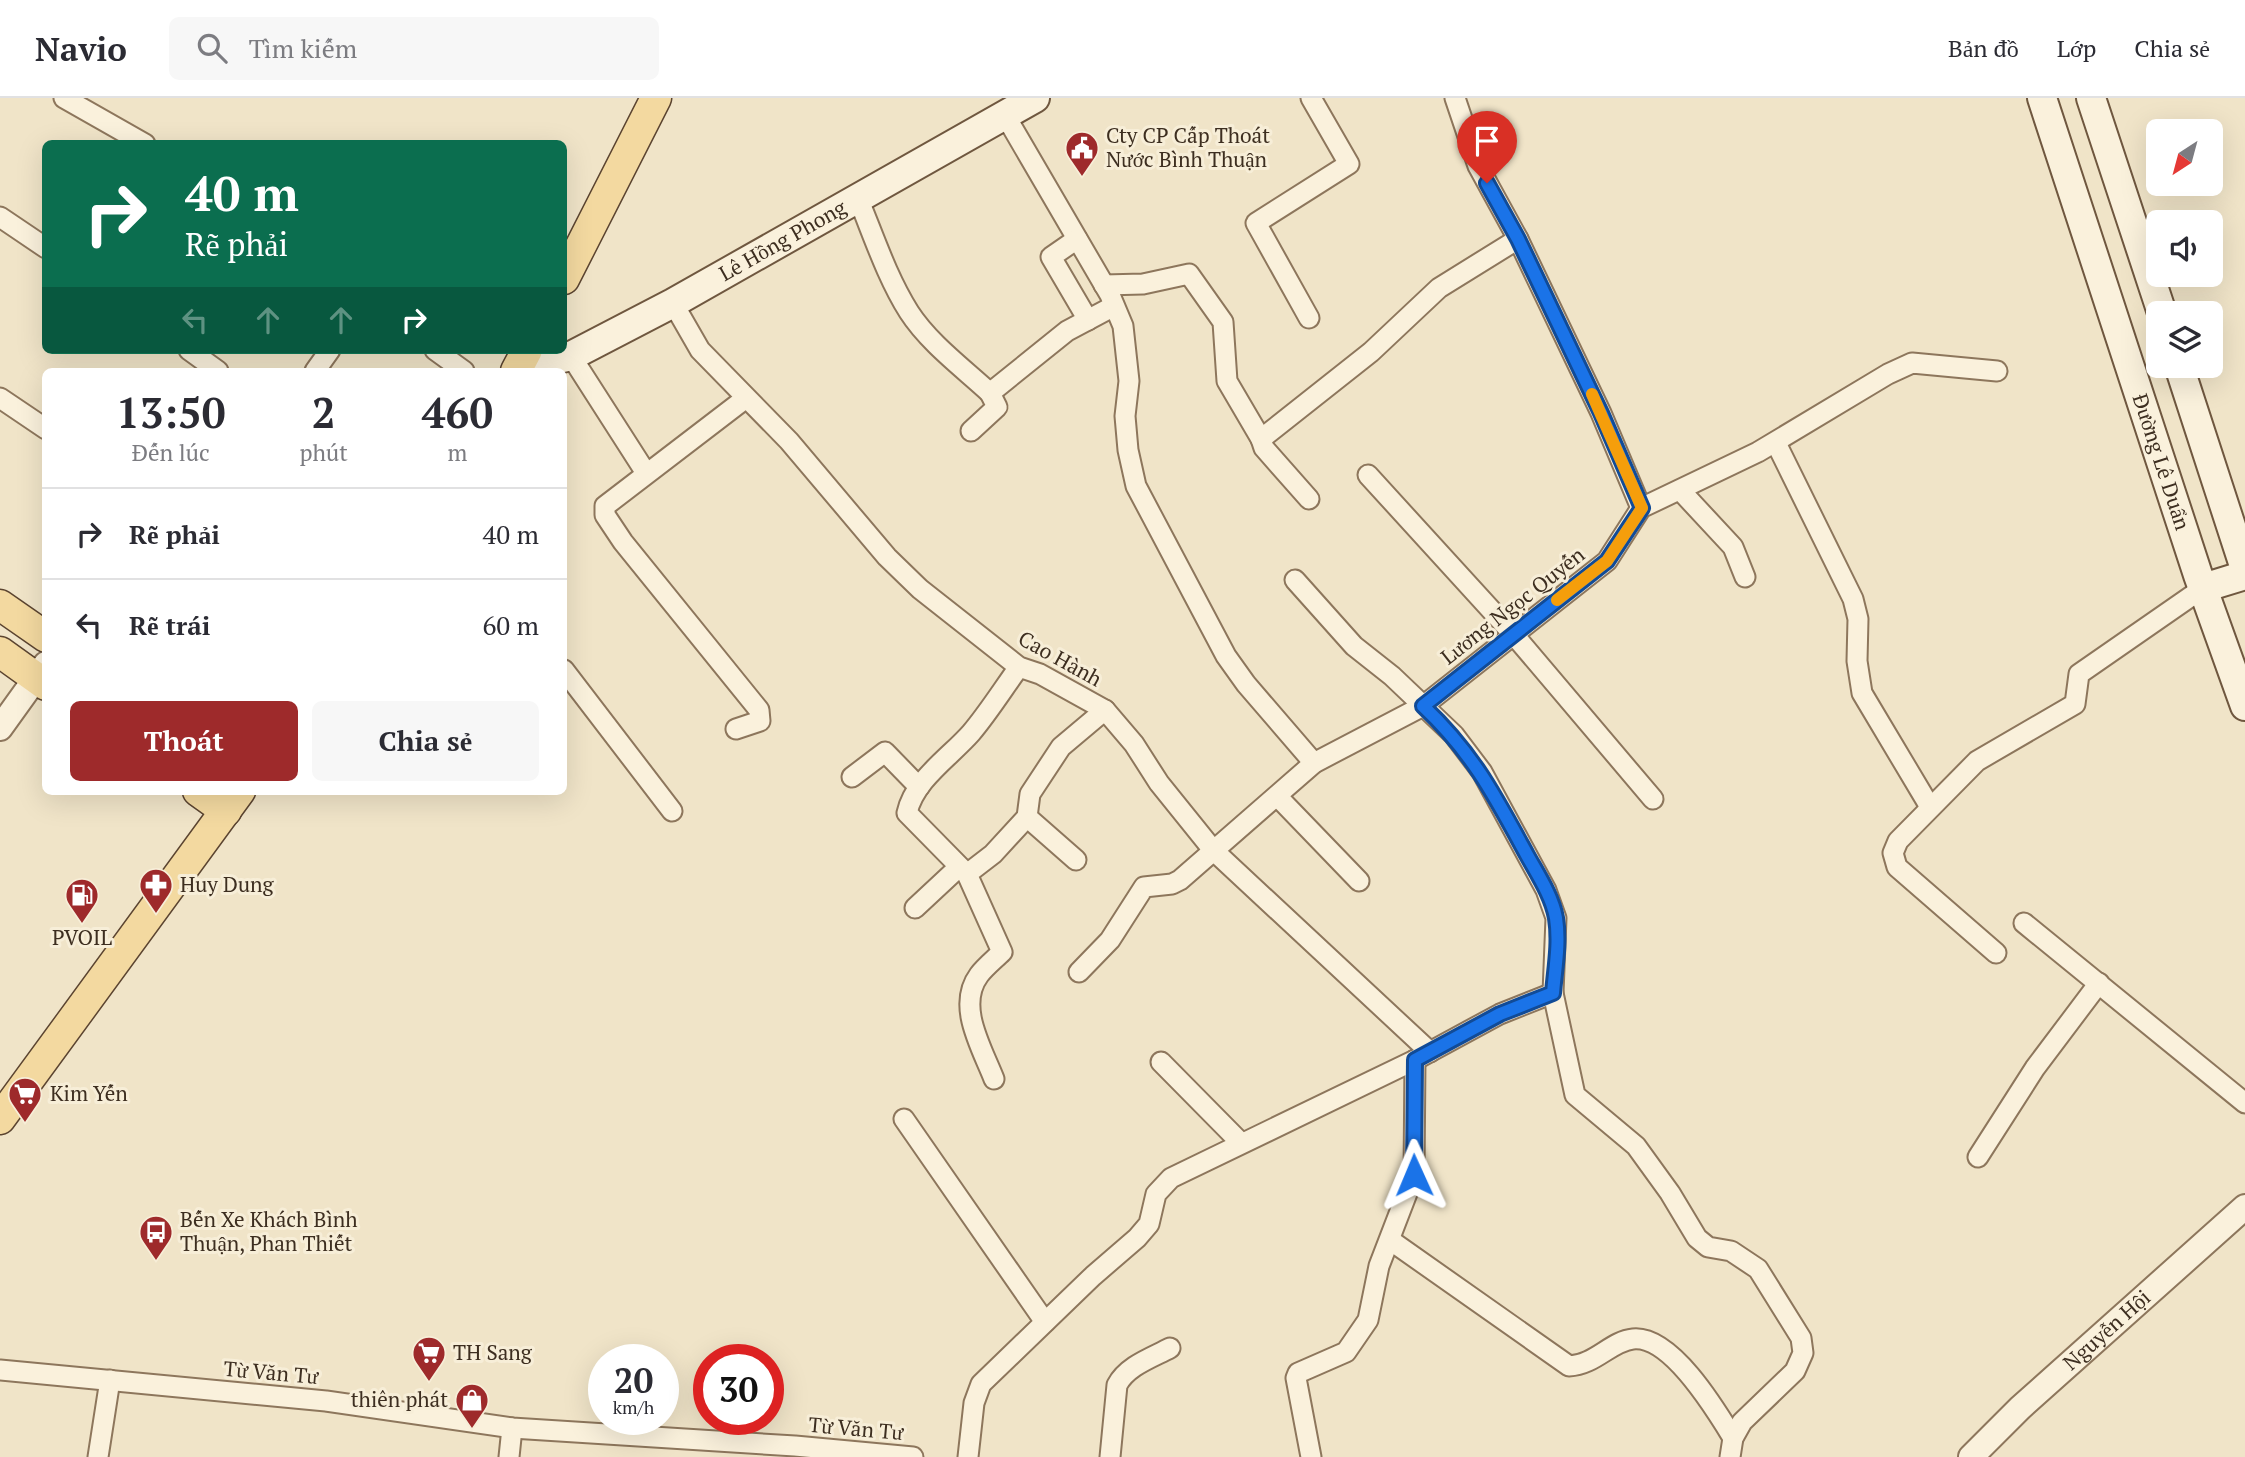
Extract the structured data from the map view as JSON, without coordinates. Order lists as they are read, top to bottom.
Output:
{
  "streets": {
    "main road": ["Lê Hồng Phong", "Đường Lê Duẩn"],
    "street": [
      "Lương Ngọc Quyến",
      "Cao Hành",
      "Nguyễn Hội",
      "Từ Văn Tư"
    ]
  },
  "crossings": [
    ["Lê Hồng Phong", "Cao Hành"],
    ["Lương Ngọc Quyến", "Cao Hành"]
  ],
  "places": {
    "public building": ["Cty CP Cấp Thoát Nước Bình Thuận"],
    "pharmacy": ["Huy Dung"],
    "fuel station": ["PVOIL"],
    "supermarket": ["Kim Yến", "TH Sang"],
    "bus stop": ["Bến Xe Khách Bình Thuận, Phan Thiết"],
    "shop": ["thiên phát"]
  },
  "north": "bottom left",
  "page": {
    "header": "Navio",
    "search": "Tìm kiếm",
    "nav": ["Bản đồ", "Lớp", "Chia sẻ"],
    "turn": ["40 m", "Rẽ phải"],
    "eta": [
      "13:50",
      "Đến lúc",
      "2",
      "phút",
      "460",
      "m"
    ],
    "list": [
      {
        "name": "Rẽ phải",
        "value": "40 m"
      },
      {
        "name": "Rẽ trái",
        "value": "60 m"
      }
    ],
    "buttons": ["Thoát", "Chia sẻ"],
    "speed": "20 km/h",
    "limit": "30"
  }
}
